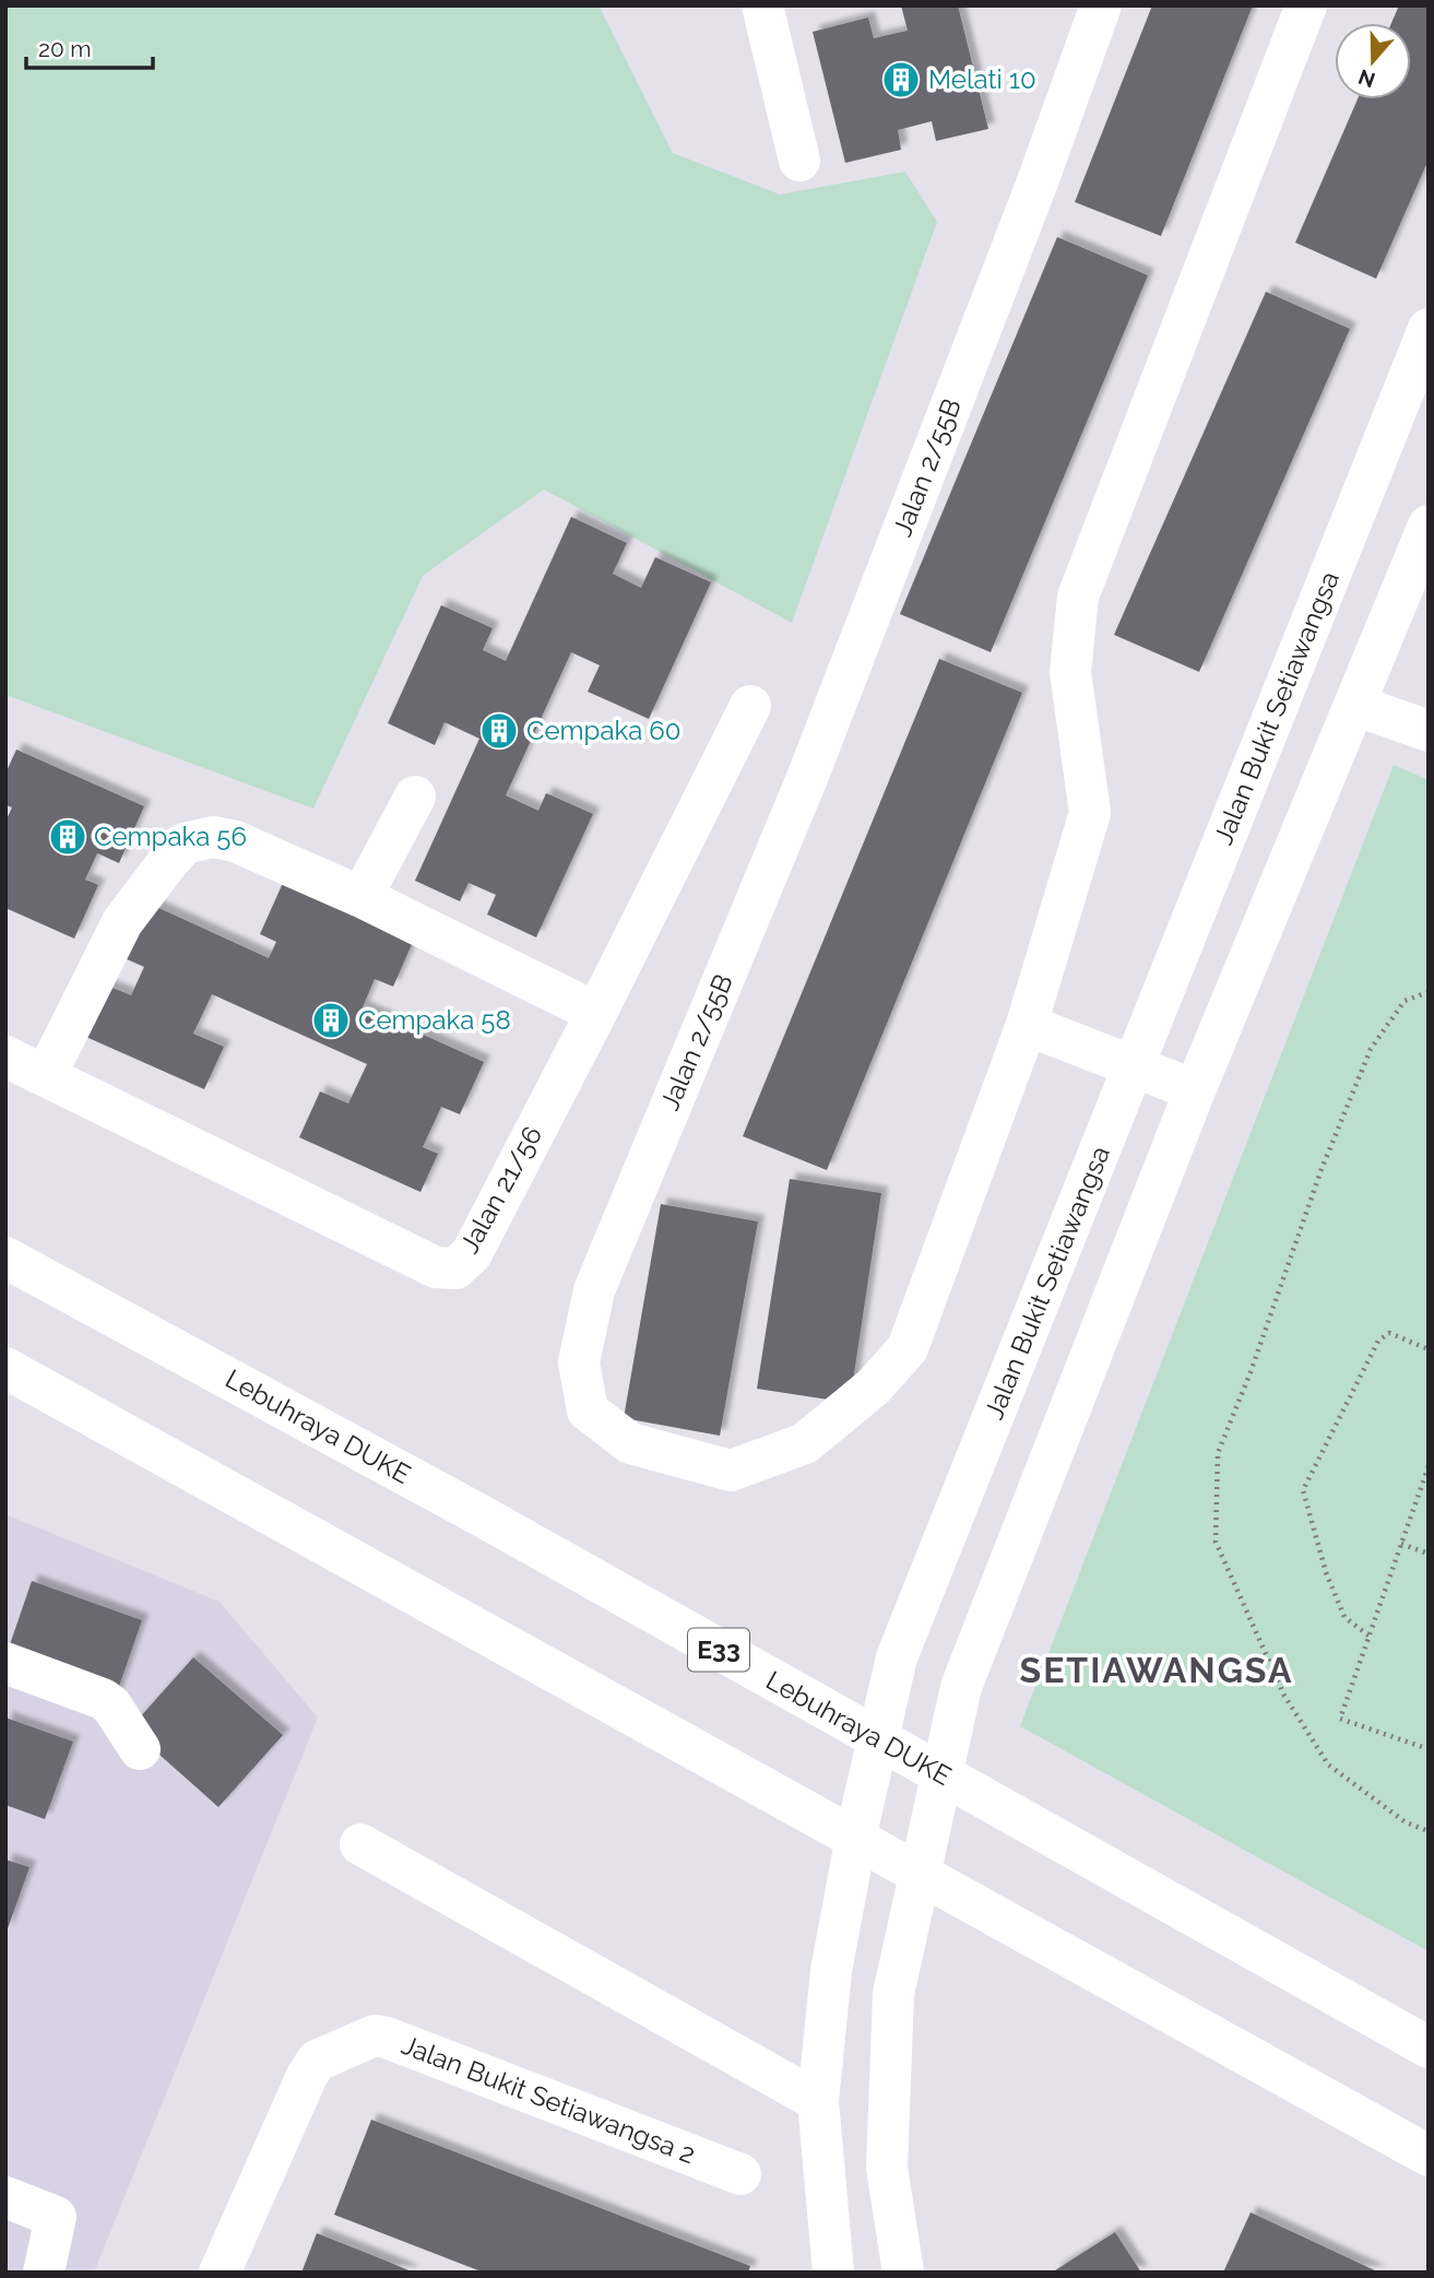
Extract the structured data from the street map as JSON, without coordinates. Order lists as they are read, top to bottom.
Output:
{
  "streets": {
    "main road": [
      "Jalan 2/55B",
      "Jalan Bukit Setiawangsa",
      "Jalan 21/56",
      "Lebuhraya DUKE",
      "E33",
      "Jalan Bukit Setiawangsa 2"
    ]
  },
  "districts": ["SETIAWANGSA"],
  "places": {
    "building": [
      "Melati 10",
      "Cempaka 60",
      "Cempaka 56",
      "Cempaka 58"
    ]
  },
  "scale_bar": "20 m",
  "north": "bottom"
}
